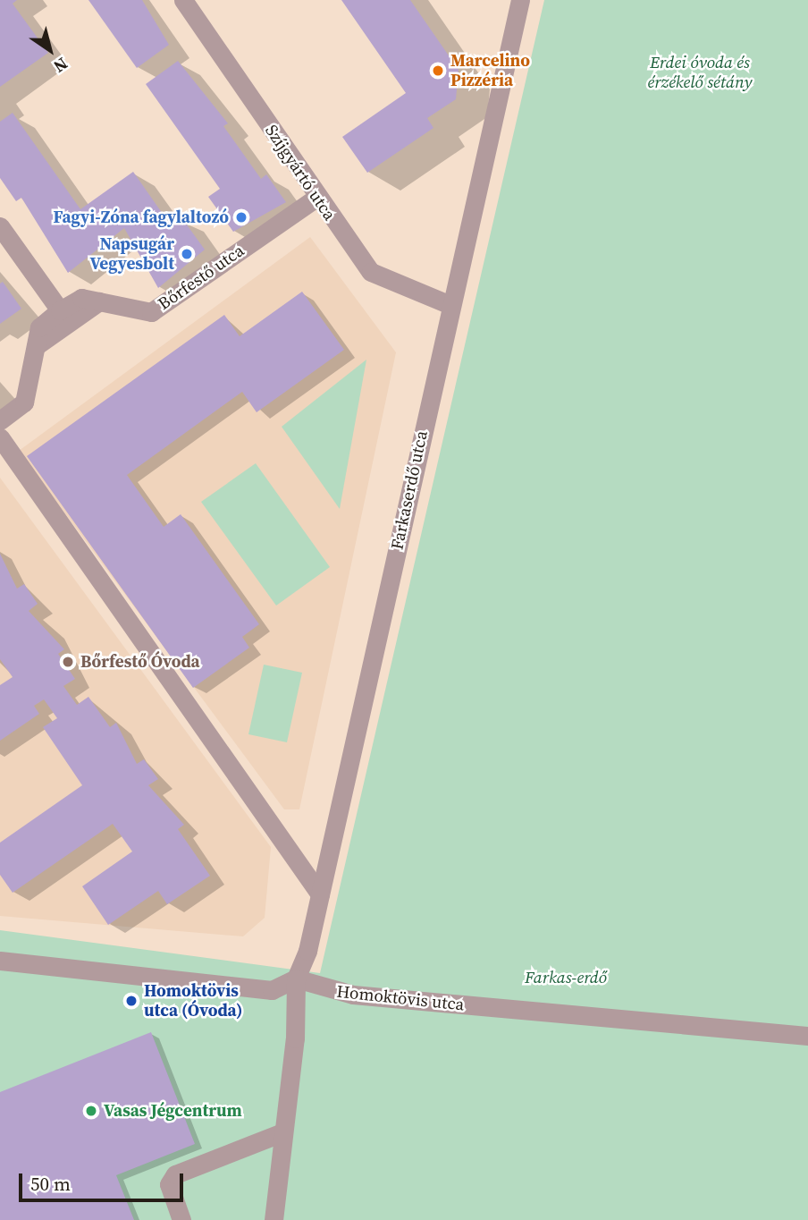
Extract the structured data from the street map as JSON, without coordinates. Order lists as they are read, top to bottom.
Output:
{
  "streets": {
    "street": [
      "Szíjgyártó utca",
      "Bőrfestő utca",
      "Farkaserdő utca",
      "Homoktövis utca"
    ]
  },
  "crossings": [
    ["Szíjgyártó utca", "Bőrfestő utca"],
    ["Szíjgyártó utca", "Farkaserdő utca"],
    ["Farkaserdő utca", "Homoktövis utca"]
  ],
  "parks": ["Erdei óvoda és érzékelő sétány", "Farkas-erdő"],
  "places": [
    "Marcelino Pizzéria",
    "Fagyi-Zóna fagylaltozó",
    "Napsugár Vegyesbolt",
    "Bőrfestő Óvoda",
    "Homoktövis utca (Óvoda)",
    "Vasas Jégcentrum"
  ],
  "scale_bar": "50 m",
  "north": "bottom right"
}
